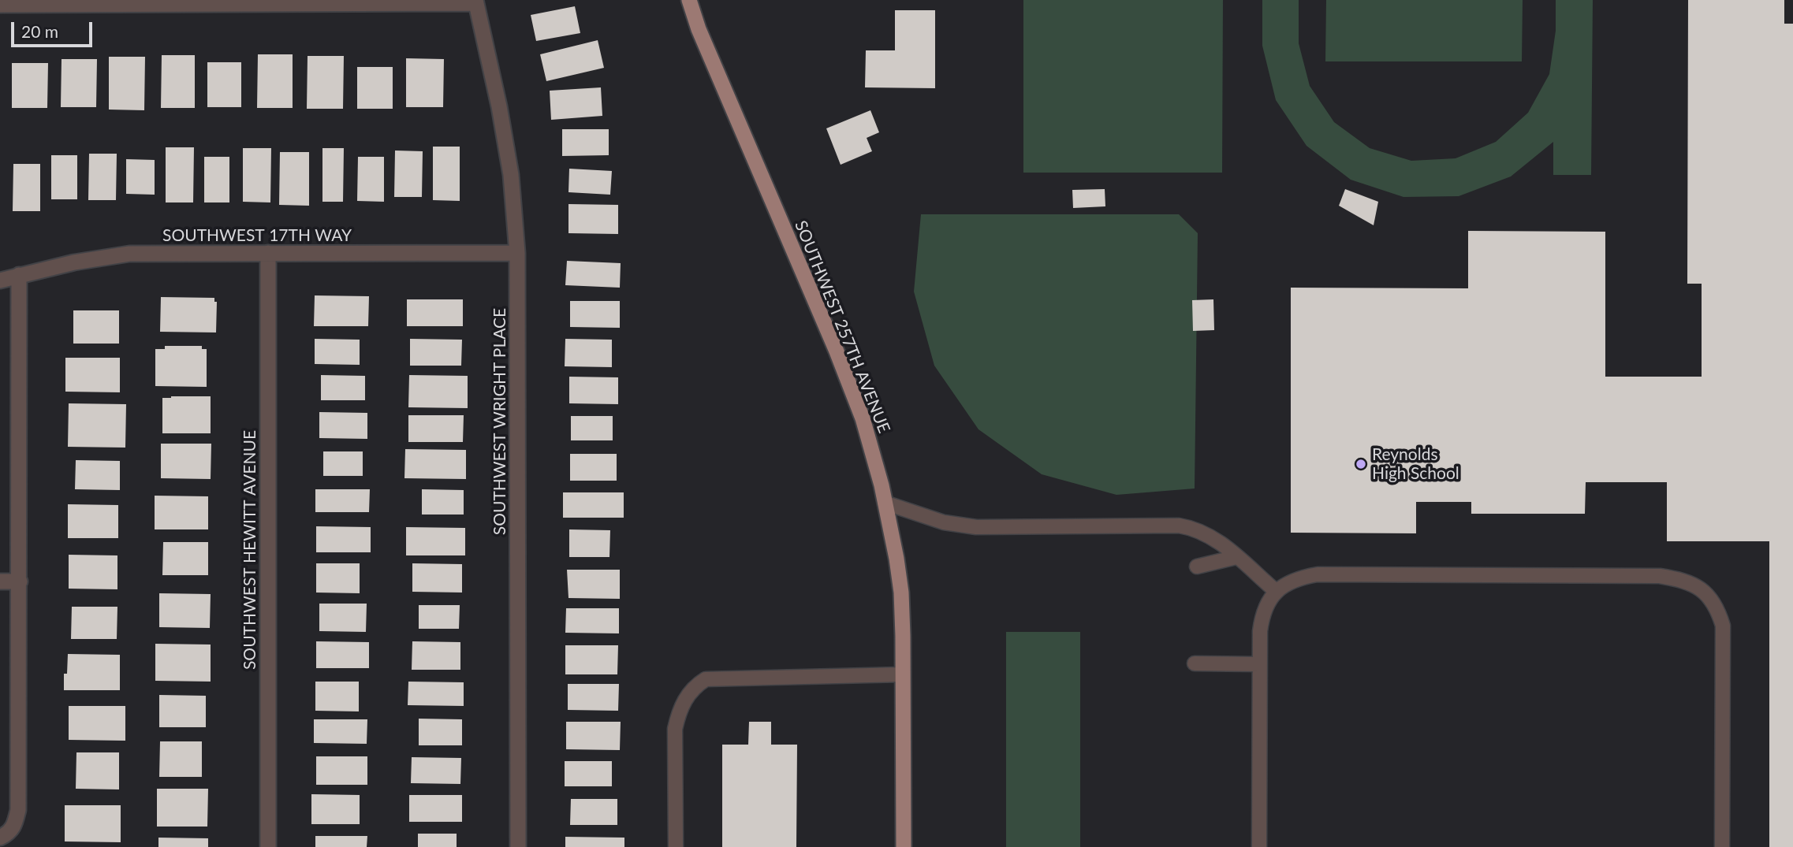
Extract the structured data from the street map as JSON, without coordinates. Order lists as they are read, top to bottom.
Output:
{
  "streets": {
    "main road": ["SOUTHWEST 257TH AVENUE"],
    "street": ["SOUTHWEST 17TH WAY", "SOUTHWEST WRIGHT PLACE", "SOUTHWEST HEWITT AVENUE"]
  },
  "crossings": [
    ["SOUTHWEST 17TH WAY", "SOUTHWEST WRIGHT PLACE"],
    ["SOUTHWEST 17TH WAY", "SOUTHWEST HEWITT AVENUE"]
  ],
  "places": ["Reynolds High School"],
  "scale_bar": "20 m"
}
